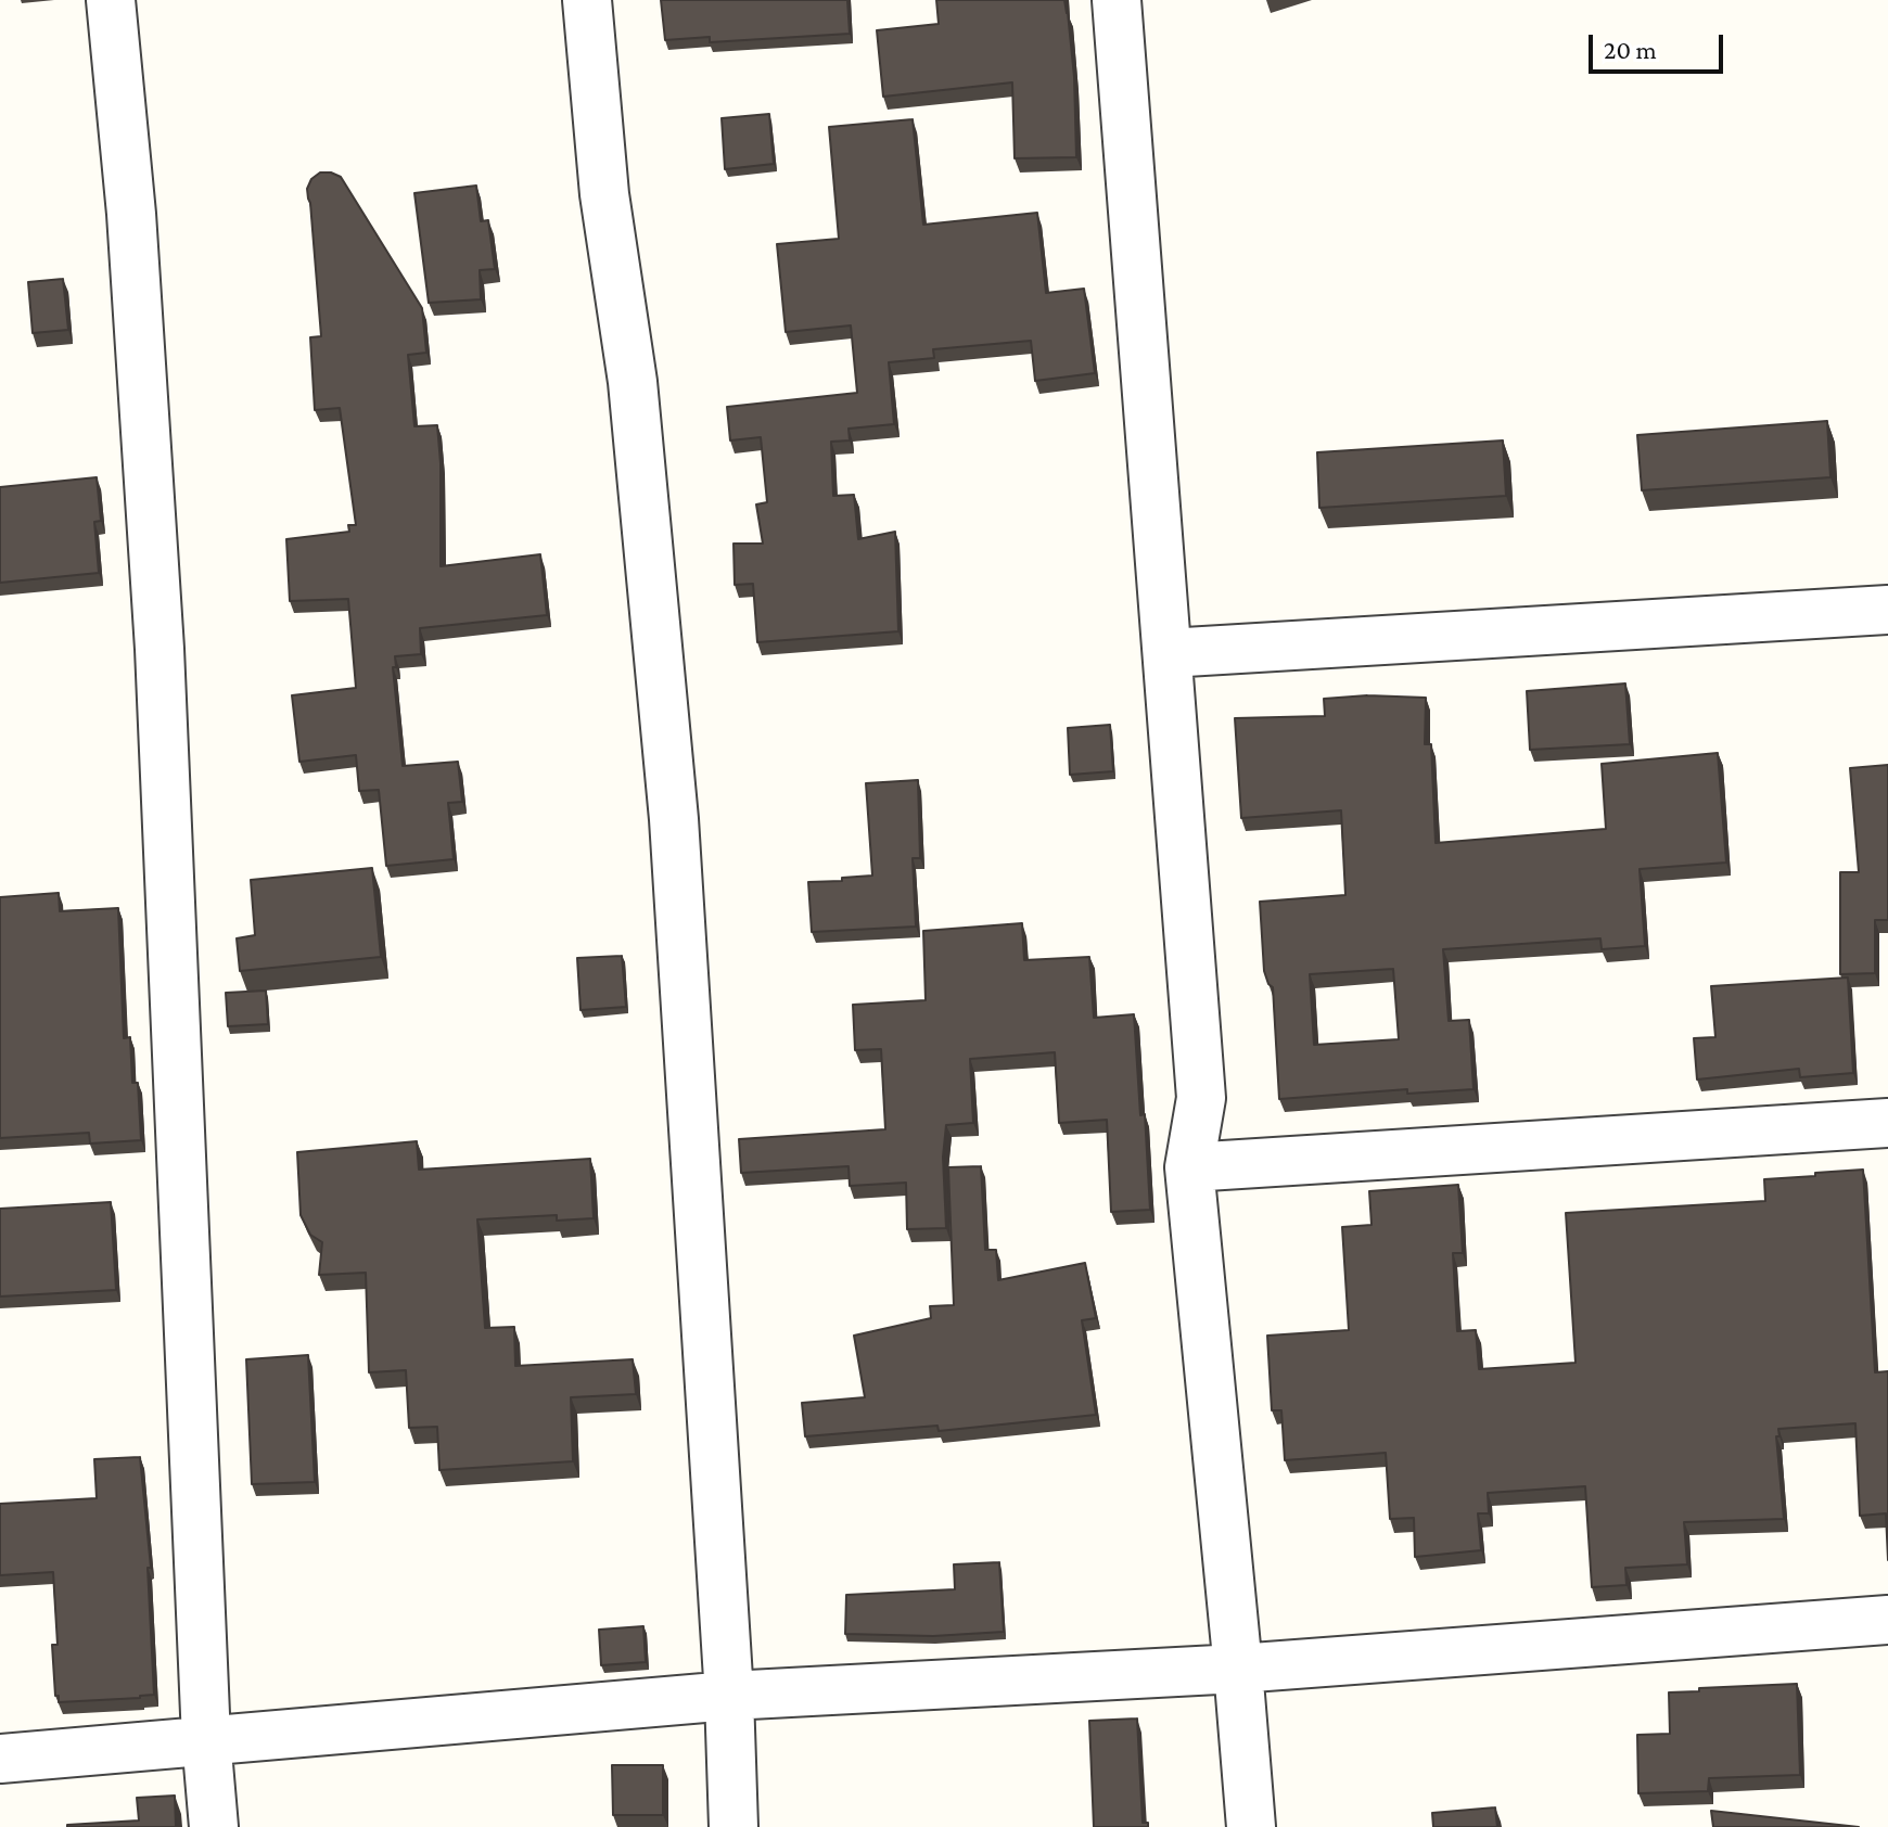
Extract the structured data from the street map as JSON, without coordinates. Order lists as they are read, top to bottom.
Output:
{
  "scale_bar": "20 m"
}
